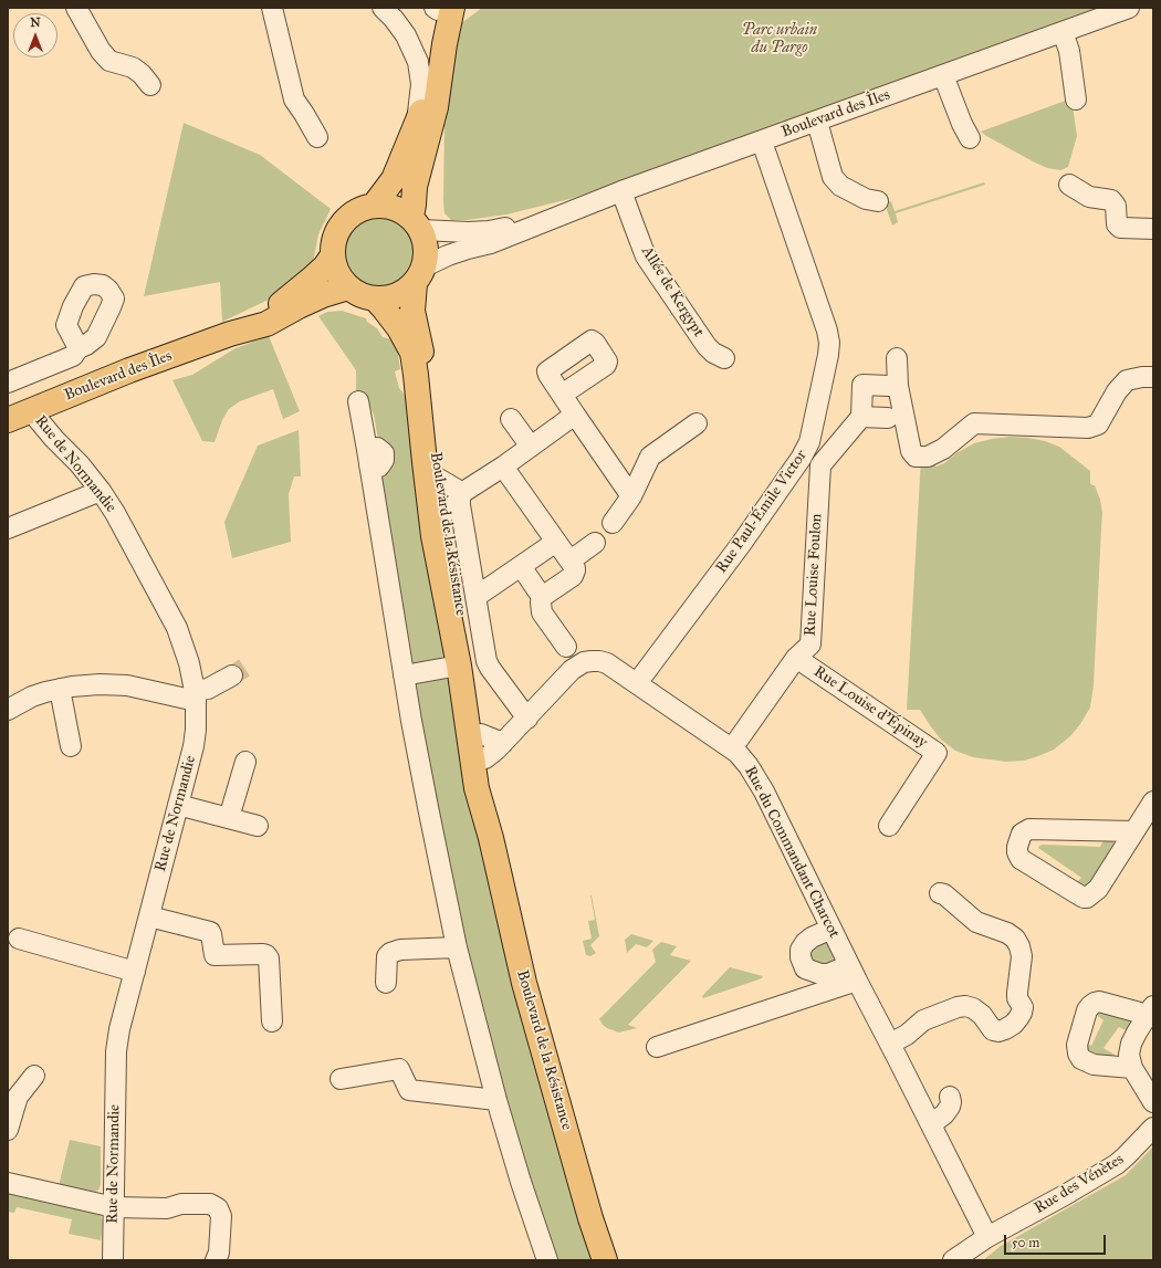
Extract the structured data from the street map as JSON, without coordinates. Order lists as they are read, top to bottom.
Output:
{
  "streets": {
    "main road": ["Boulevard des Îles", "Boulevard de la Résistance"],
    "street": [
      "Allée de Kergypt",
      "Rue de Normandie",
      "Rue Paul-Émile Victor",
      "Rue Louise Foulon",
      "Rue Louise d'Épinay",
      "Rue du Commandant Charcot",
      "Rue des Vénètes"
    ]
  },
  "crossings": [
    ["Boulevard des Îles", "Allée de Kergypt"],
    ["Boulevard des Îles", "Rue de Normandie"],
    ["Boulevard des Îles", "Rue Paul-Émile Victor"],
    ["Boulevard des Îles", "Boulevard de la Résistance"],
    ["Rue Paul-Émile Victor", "Rue du Commandant Charcot"],
    ["Boulevard de la Résistance", "Rue du Commandant Charcot"],
    ["Rue Louise Foulon", "Rue Louise d'Épinay"],
    ["Rue Louise Foulon", "Rue du Commandant Charcot"],
    ["Rue du Commandant Charcot", "Rue des Vénètes"]
  ],
  "parks": ["Parc urbain du Pargo"],
  "scale_bar": "50 m",
  "north": "top"
}
